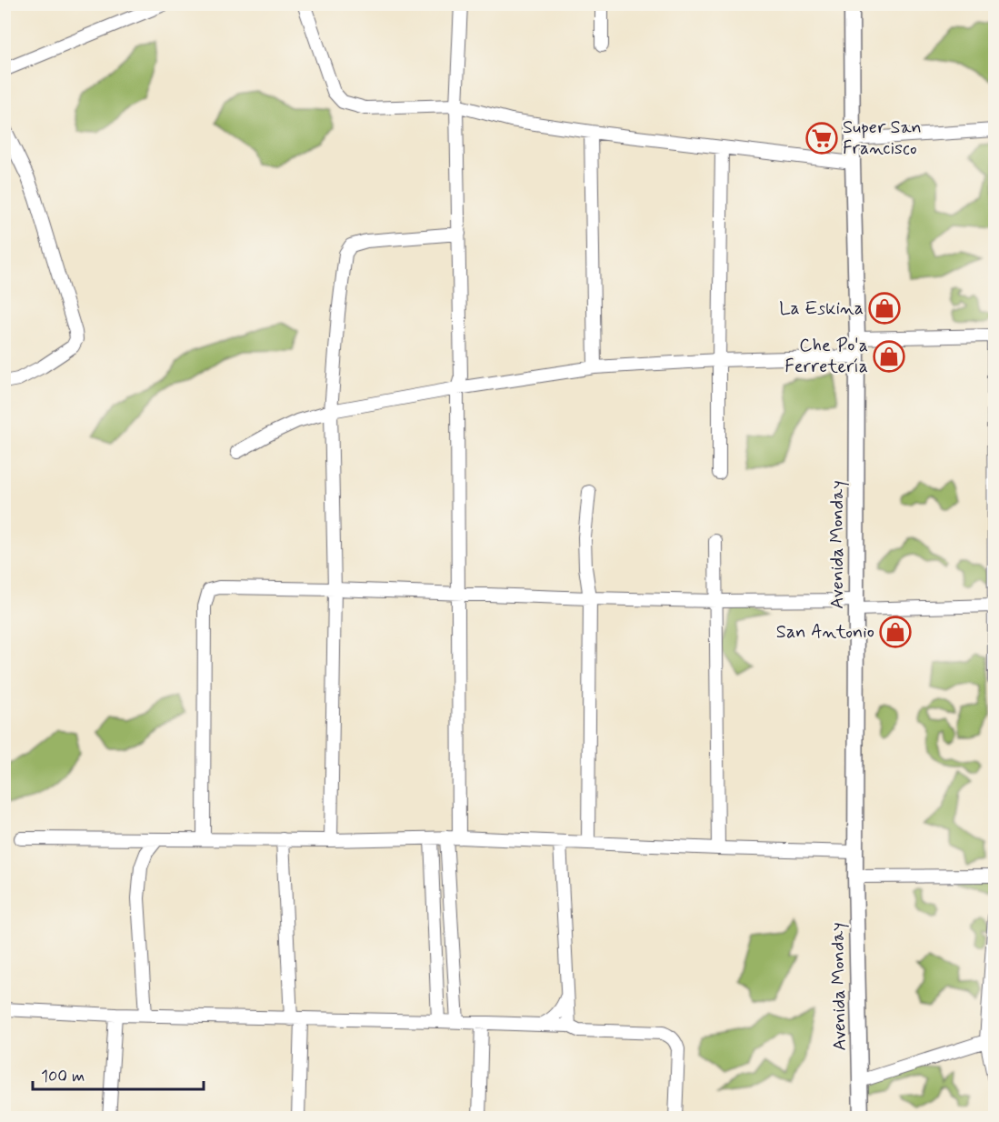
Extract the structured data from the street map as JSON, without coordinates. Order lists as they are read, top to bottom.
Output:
{
  "streets": {
    "main road": ["Avenida Monday"]
  },
  "places": {
    "supermarket": ["Super San Francisco"],
    "shop": ["La Eskina", "Che Po'a Ferretería", "San Antonio"]
  },
  "scale_bar": "100 m"
}
